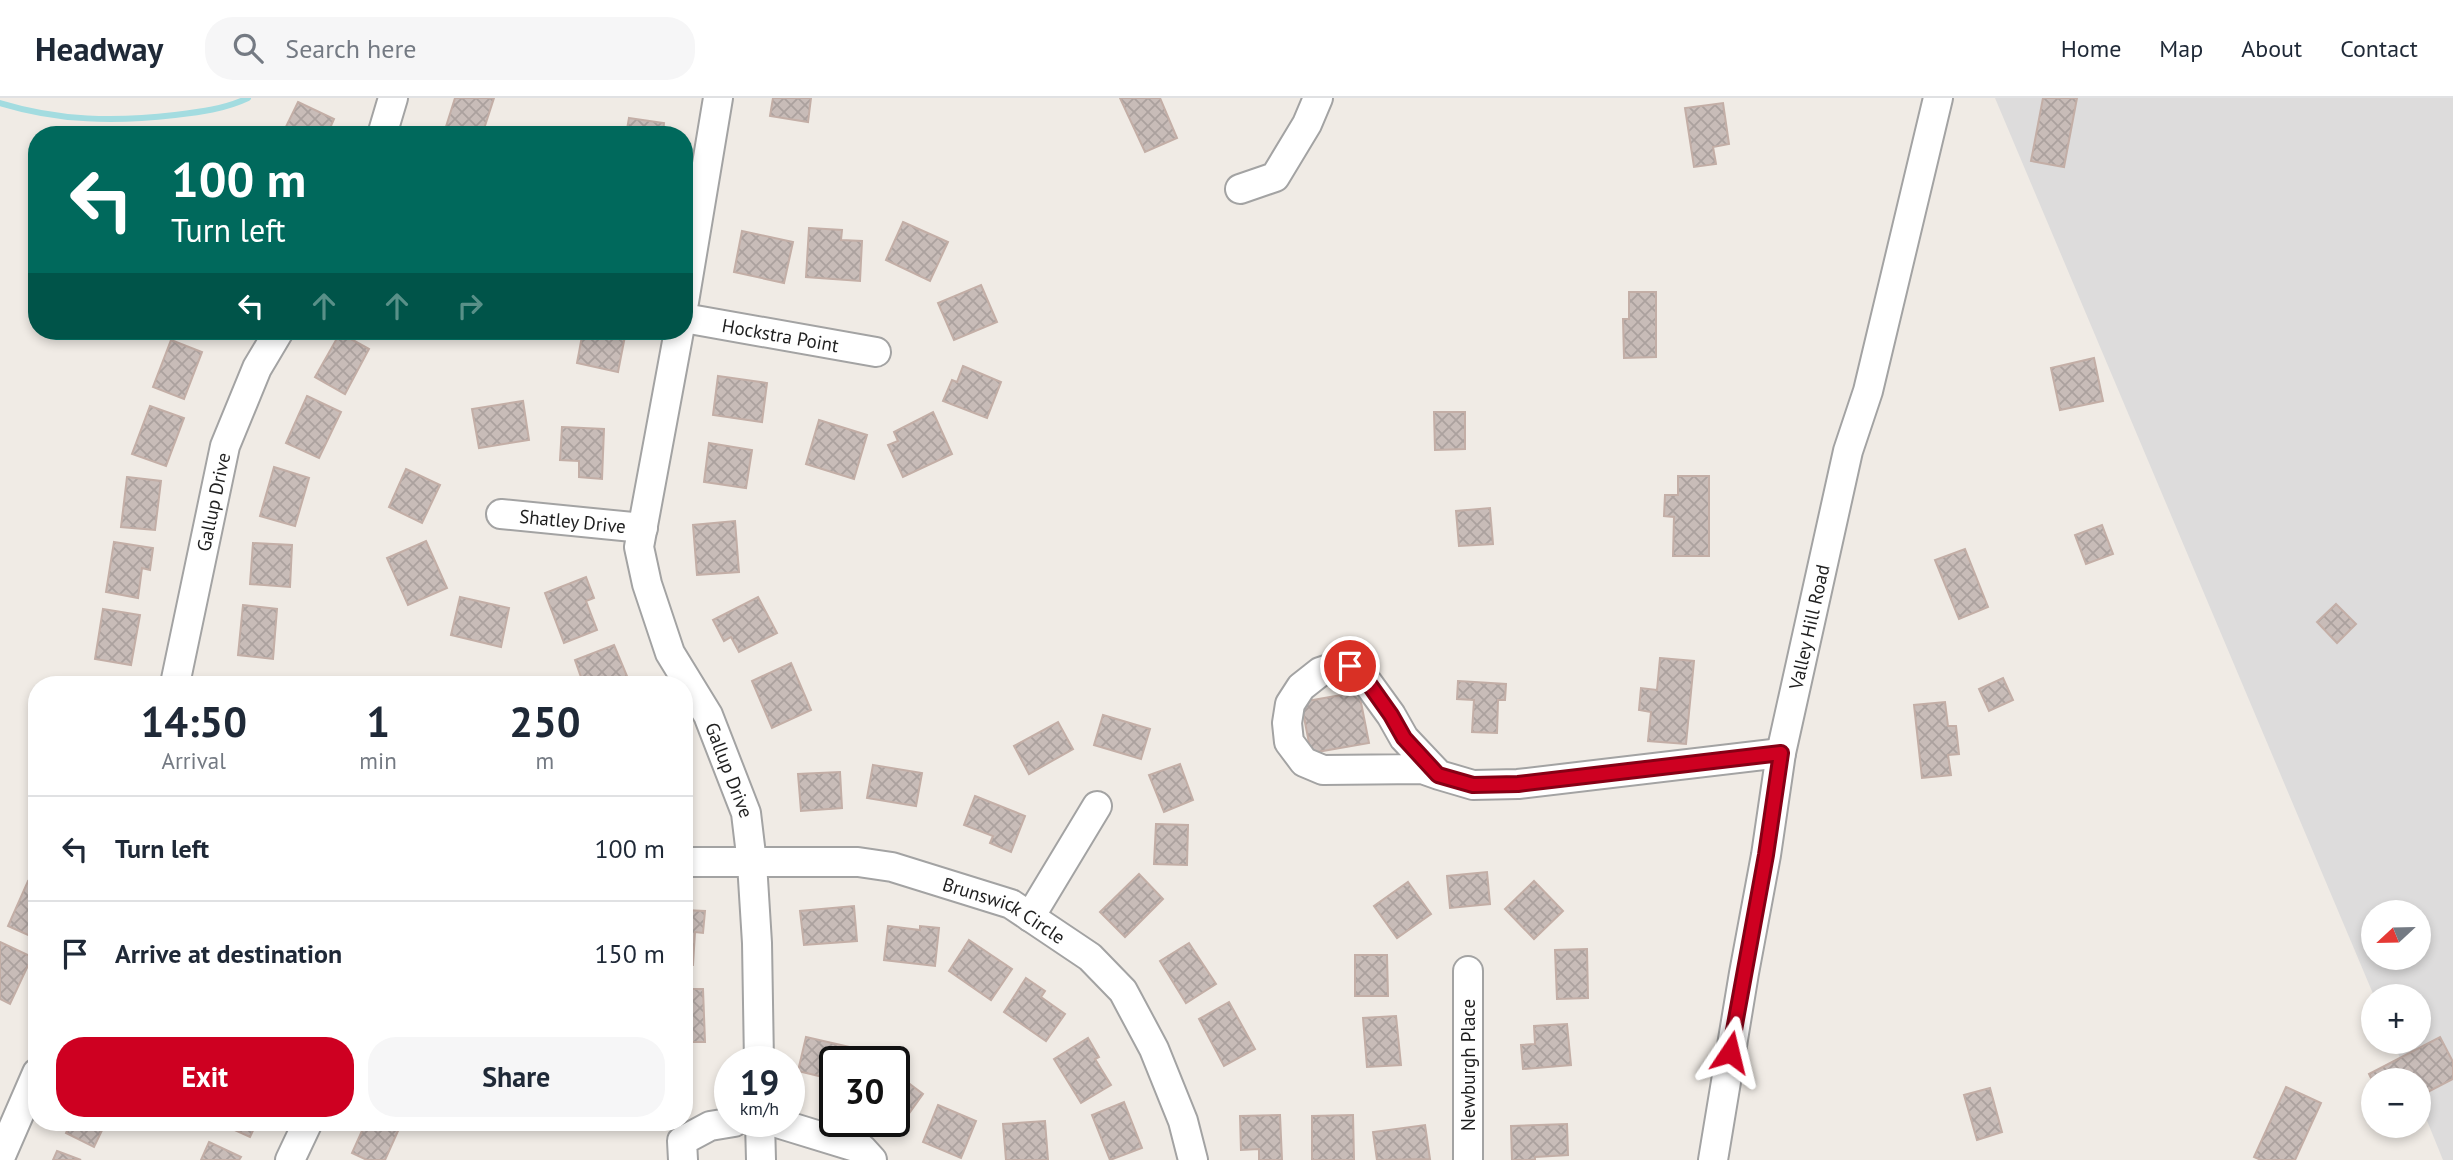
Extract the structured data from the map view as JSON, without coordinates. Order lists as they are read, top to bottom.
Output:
{
  "streets": {
    "street": [
      "Hockstra Point",
      "Gallup Drive",
      "Shatley Drive",
      "Valley Hill Road",
      "Brunswick Circle",
      "Newburgh Place"
    ]
  },
  "crossings": [
    ["Gallup Drive", "Shatley Drive"],
    ["Gallup Drive", "Brunswick Circle"]
  ],
  "north": "left",
  "page": {
    "header": "Headway",
    "search": "Search here",
    "nav": [
      "Home",
      "Map",
      "About",
      "Contact"
    ],
    "turn": ["100 m", "Turn left"],
    "eta": [
      "14:50",
      "Arrival",
      "1",
      "min",
      "250",
      "m"
    ],
    "list": [
      {
        "name": "Turn left",
        "value": "100 m"
      },
      {
        "name": "Arrive at destination",
        "value": "150 m"
      }
    ],
    "map_buttons": ["+", "−"],
    "buttons": ["Exit", "Share"],
    "speed": "19 km/h",
    "limit": "30"
  }
}
